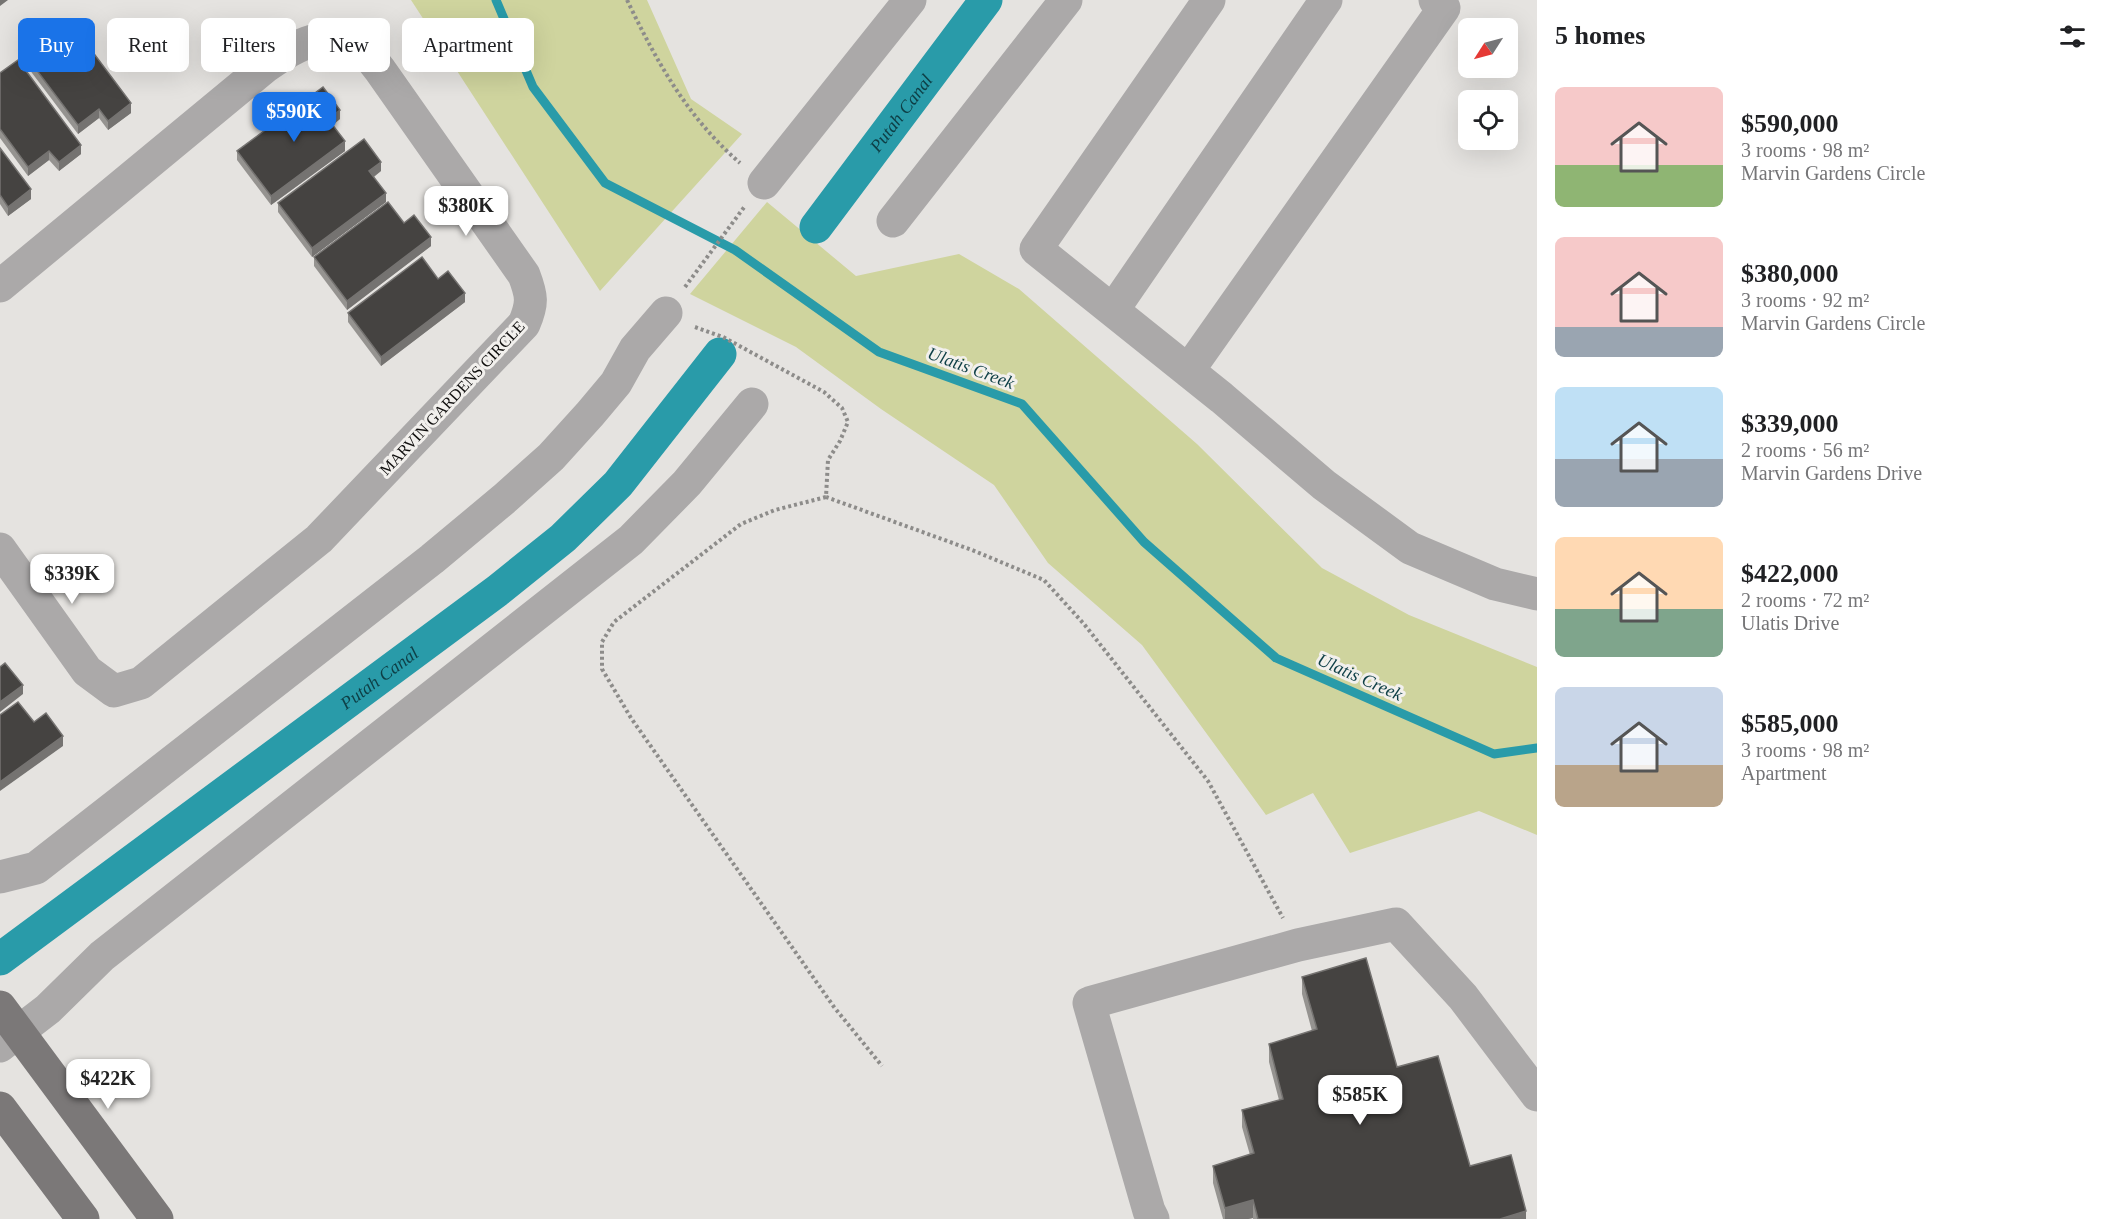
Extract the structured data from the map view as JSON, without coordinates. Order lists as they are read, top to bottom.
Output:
{
  "streets": {
    "street": ["MARVIN GARDENS CIRCLE"]
  },
  "water": ["Putah Canal", "Ulatis Creek"],
  "north": "bottom left",
  "page": {
    "heading": "5 homes",
    "chip": [
      "Buy",
      "Rent",
      "Filters",
      "New",
      "Apartment"
    ],
    "list": [
      {
        "name": "$590,000",
        "note": "3 rooms · 98 m² · Marvin Gardens Circle"
      },
      {
        "name": "$380,000",
        "note": "3 rooms · 92 m² · Marvin Gardens Circle"
      },
      {
        "name": "$339,000",
        "note": "2 rooms · 56 m² · Marvin Gardens Drive"
      },
      {
        "name": "$422,000",
        "note": "2 rooms · 72 m² · Ulatis Drive"
      },
      {
        "name": "$585,000",
        "note": "3 rooms · 98 m² · Apartment"
      }
    ],
    "price": [
      "$590K",
      "$380K",
      "$339K",
      "$422K",
      "$585K"
    ]
  }
}
